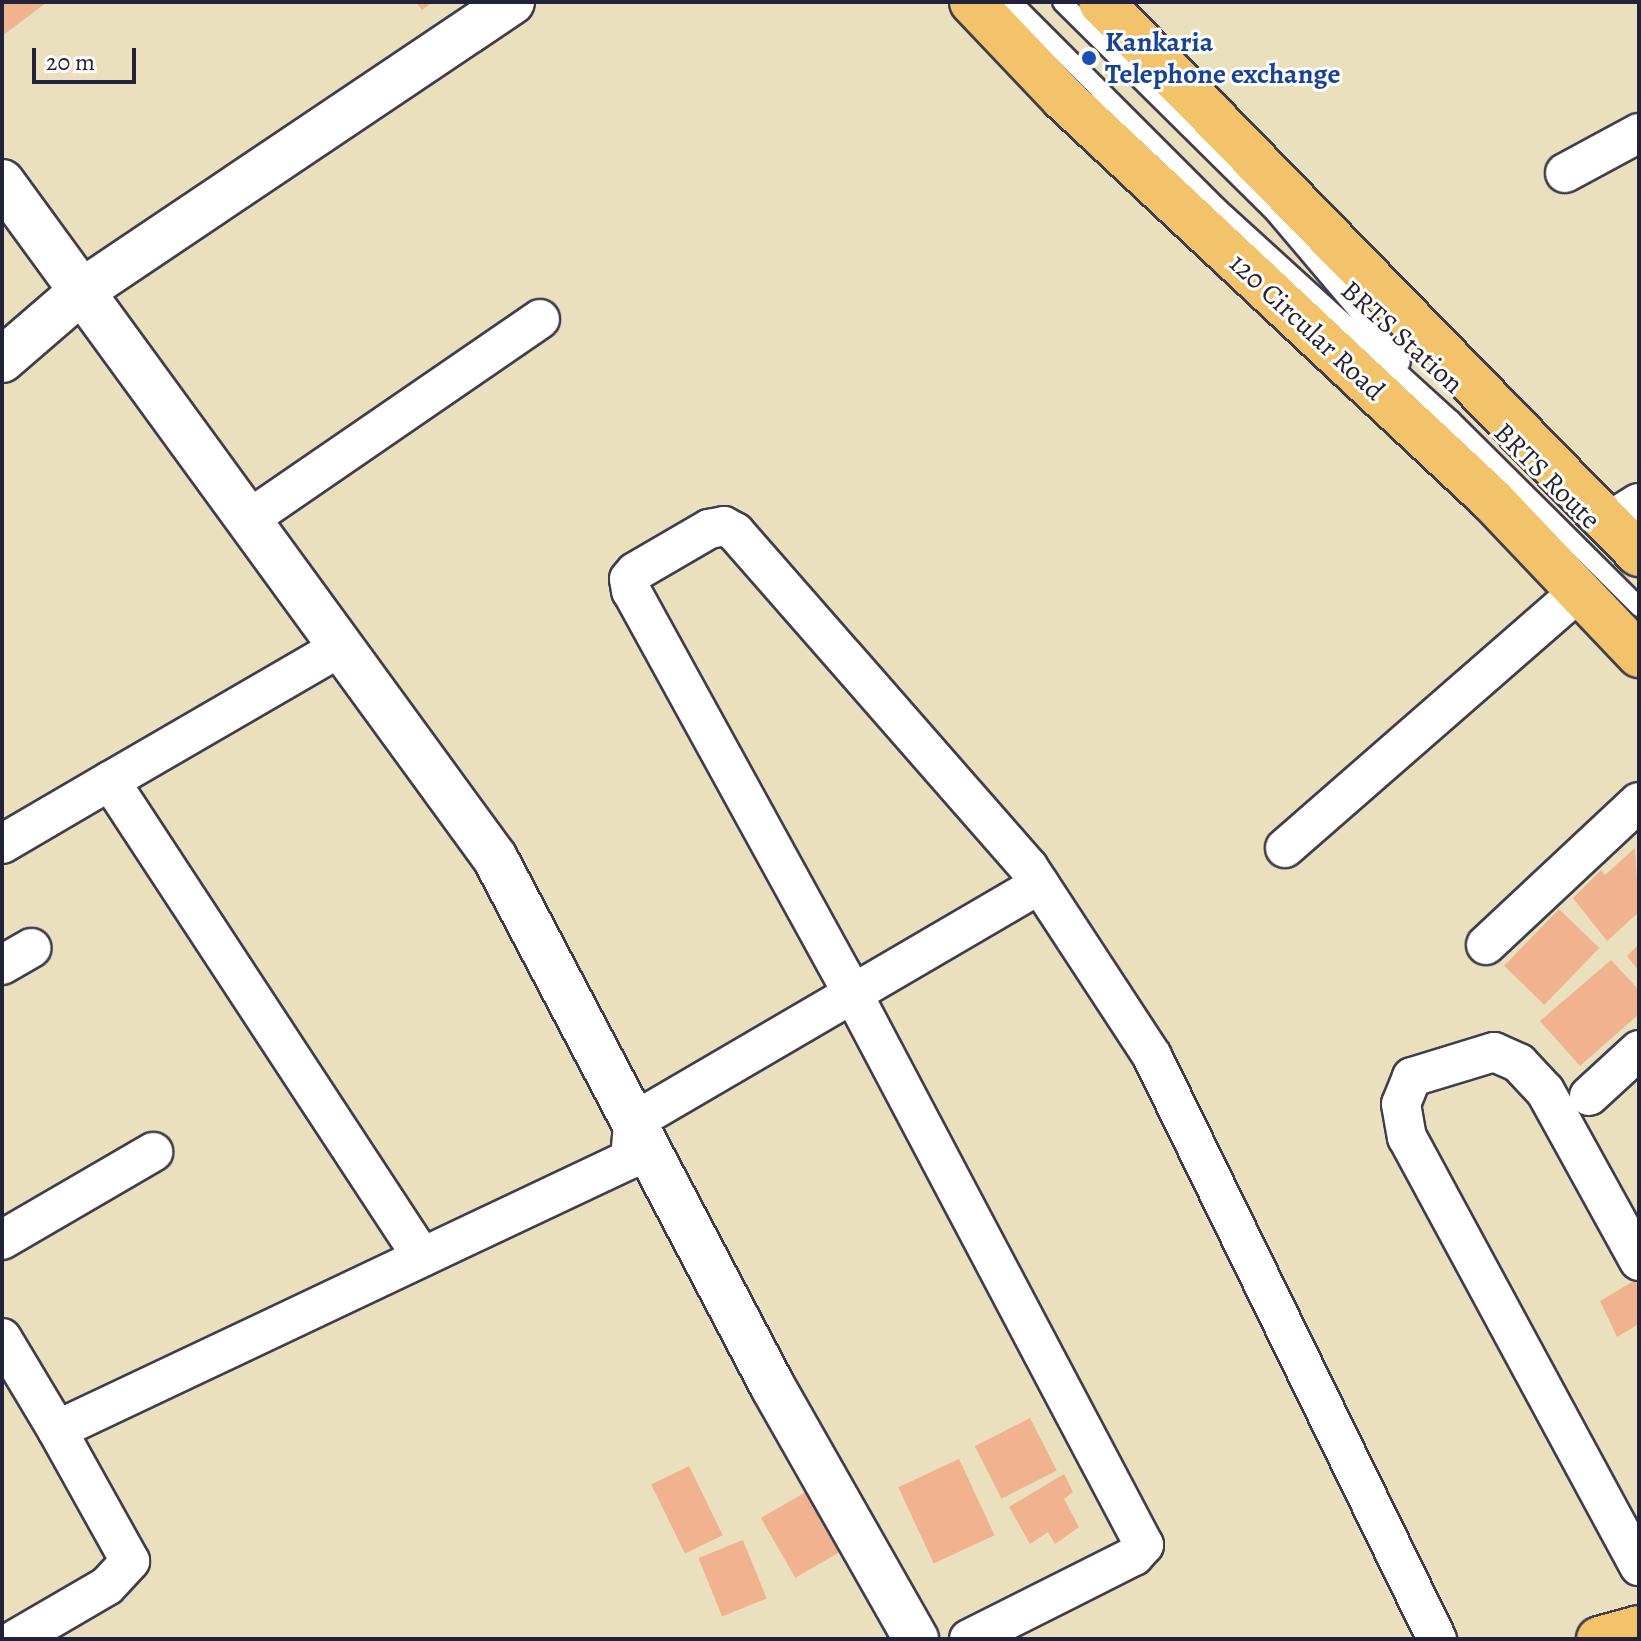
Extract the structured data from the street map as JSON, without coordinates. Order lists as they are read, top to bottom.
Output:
{
  "streets": {
    "main road": ["120 Circular Road"],
    "lane": ["BRTS Station", "BRTS Route"]
  },
  "crossings": [
    ["BRTS Station", "BRTS Route"]
  ],
  "places": ["Kankaria Telephone exchange"],
  "scale_bar": "20 m"
}
